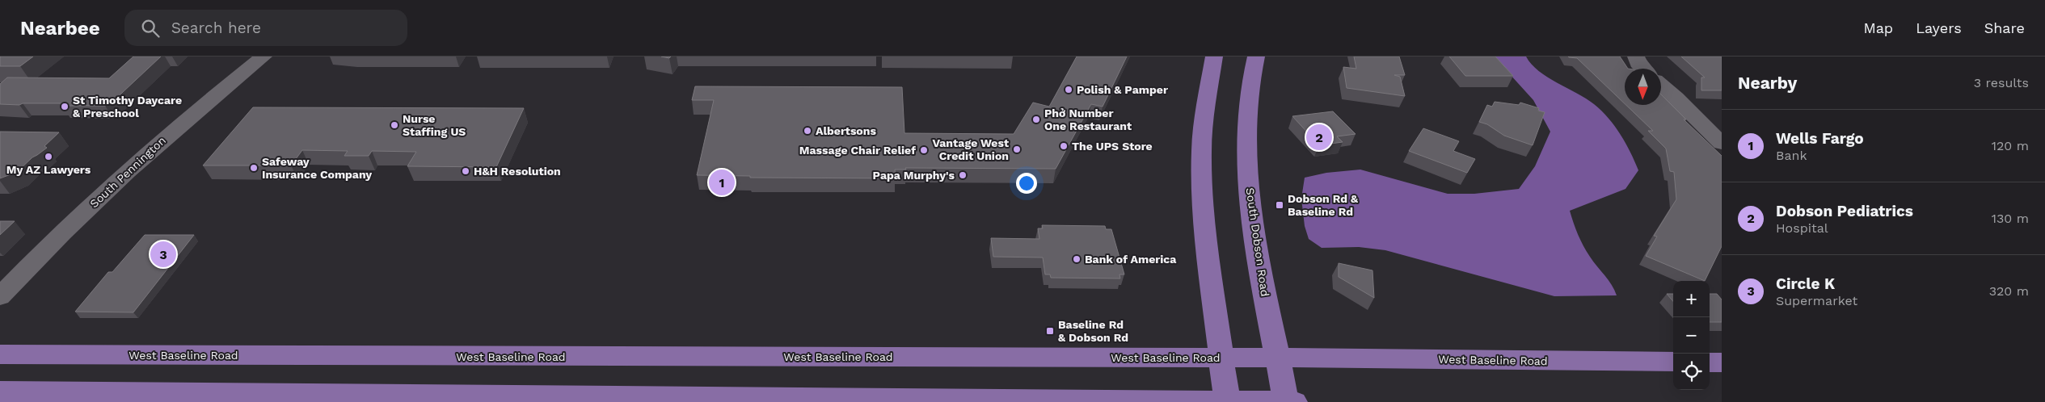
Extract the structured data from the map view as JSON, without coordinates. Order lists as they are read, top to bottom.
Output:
{
  "streets": {
    "main road": ["South Dobson Road", "West Baseline Road"],
    "street": ["South Pennington"]
  },
  "crossings": [
    ["South Dobson Road", "West Baseline Road"]
  ],
  "places": {
    "other": [
      "Polish & Pamper",
      "St Timothy Daycare & Preschool",
      "Phở Number One Restaurant",
      "Nurse Staffing US",
      "Albertsons",
      "The UPS Store",
      "Vantage West Credit Union",
      "Massage Chair Relief",
      "My AZ Lawyers",
      "Safeway Insurance Company",
      "H&H Resolution",
      "Papa Murphy's",
      "Bank of America"
    ],
    "transit": ["Dobson Rd & Baseline Rd", "Baseline Rd & Dobson Rd"]
  },
  "north": "bottom",
  "page": {
    "header": "Nearbee",
    "search": "Search here",
    "nav": ["Map", "Layers", "Share"],
    "heading": ["Nearby", "3 results"],
    "list": [
      {
        "mark": "1",
        "name": "Wells Fargo",
        "note": "Bank",
        "value": "120 m"
      },
      {
        "mark": "2",
        "name": "Dobson Pediatrics",
        "note": "Hospital",
        "value": "130 m"
      },
      {
        "mark": "3",
        "name": "Circle K",
        "note": "Supermarket",
        "value": "320 m"
      }
    ],
    "pins": ["2", "1", "3"],
    "map_buttons": ["+", "−"]
  }
}
